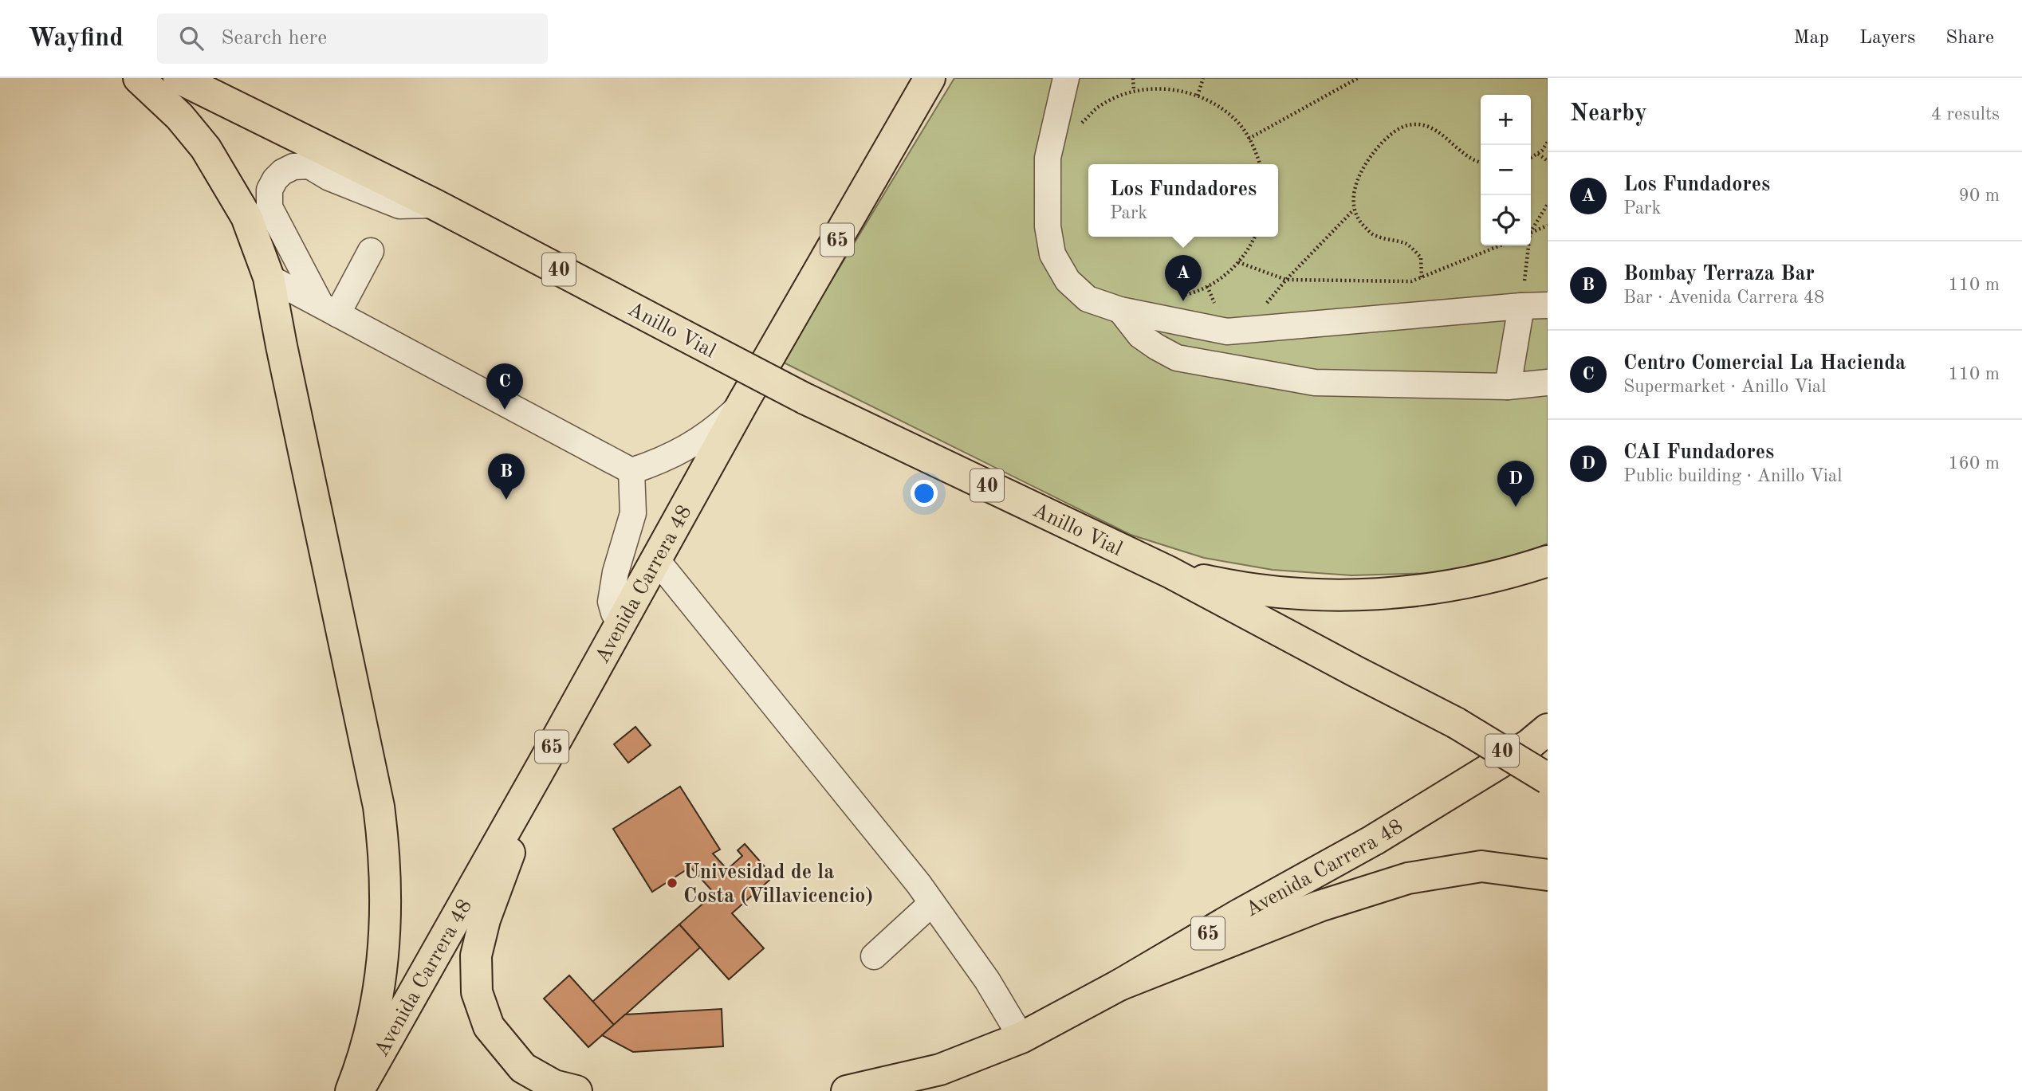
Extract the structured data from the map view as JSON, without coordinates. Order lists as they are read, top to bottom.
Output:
{
  "streets": {
    "main road": [
      "65",
      "40",
      "Anillo Vial",
      "Avenida Carrera 48"
    ]
  },
  "places": ["Univesidad de la Costa (Villavicencio)"],
  "page": {
    "header": "Wayfind",
    "search": "Search here",
    "nav": ["Map", "Layers", "Share"],
    "heading": ["Nearby", "4 results"],
    "map_buttons": ["+", "−"],
    "list": [
      {
        "mark": "A",
        "name": "Los Fundadores",
        "note": "Park",
        "value": "90 m"
      },
      {
        "mark": "B",
        "name": "Bombay Terraza Bar",
        "note": "Bar · Avenida Carrera 48",
        "value": "110 m"
      },
      {
        "mark": "C",
        "name": "Centro Comercial La Hacienda",
        "note": "Supermarket · Anillo Vial",
        "value": "110 m"
      },
      {
        "mark": "D",
        "name": "CAI Fundadores",
        "note": "Public building · Anillo Vial",
        "value": "160 m"
      }
    ],
    "popup": ["Los Fundadores", "Park"],
    "pins": [
      "A",
      "C",
      "B",
      "D"
    ]
  }
}
